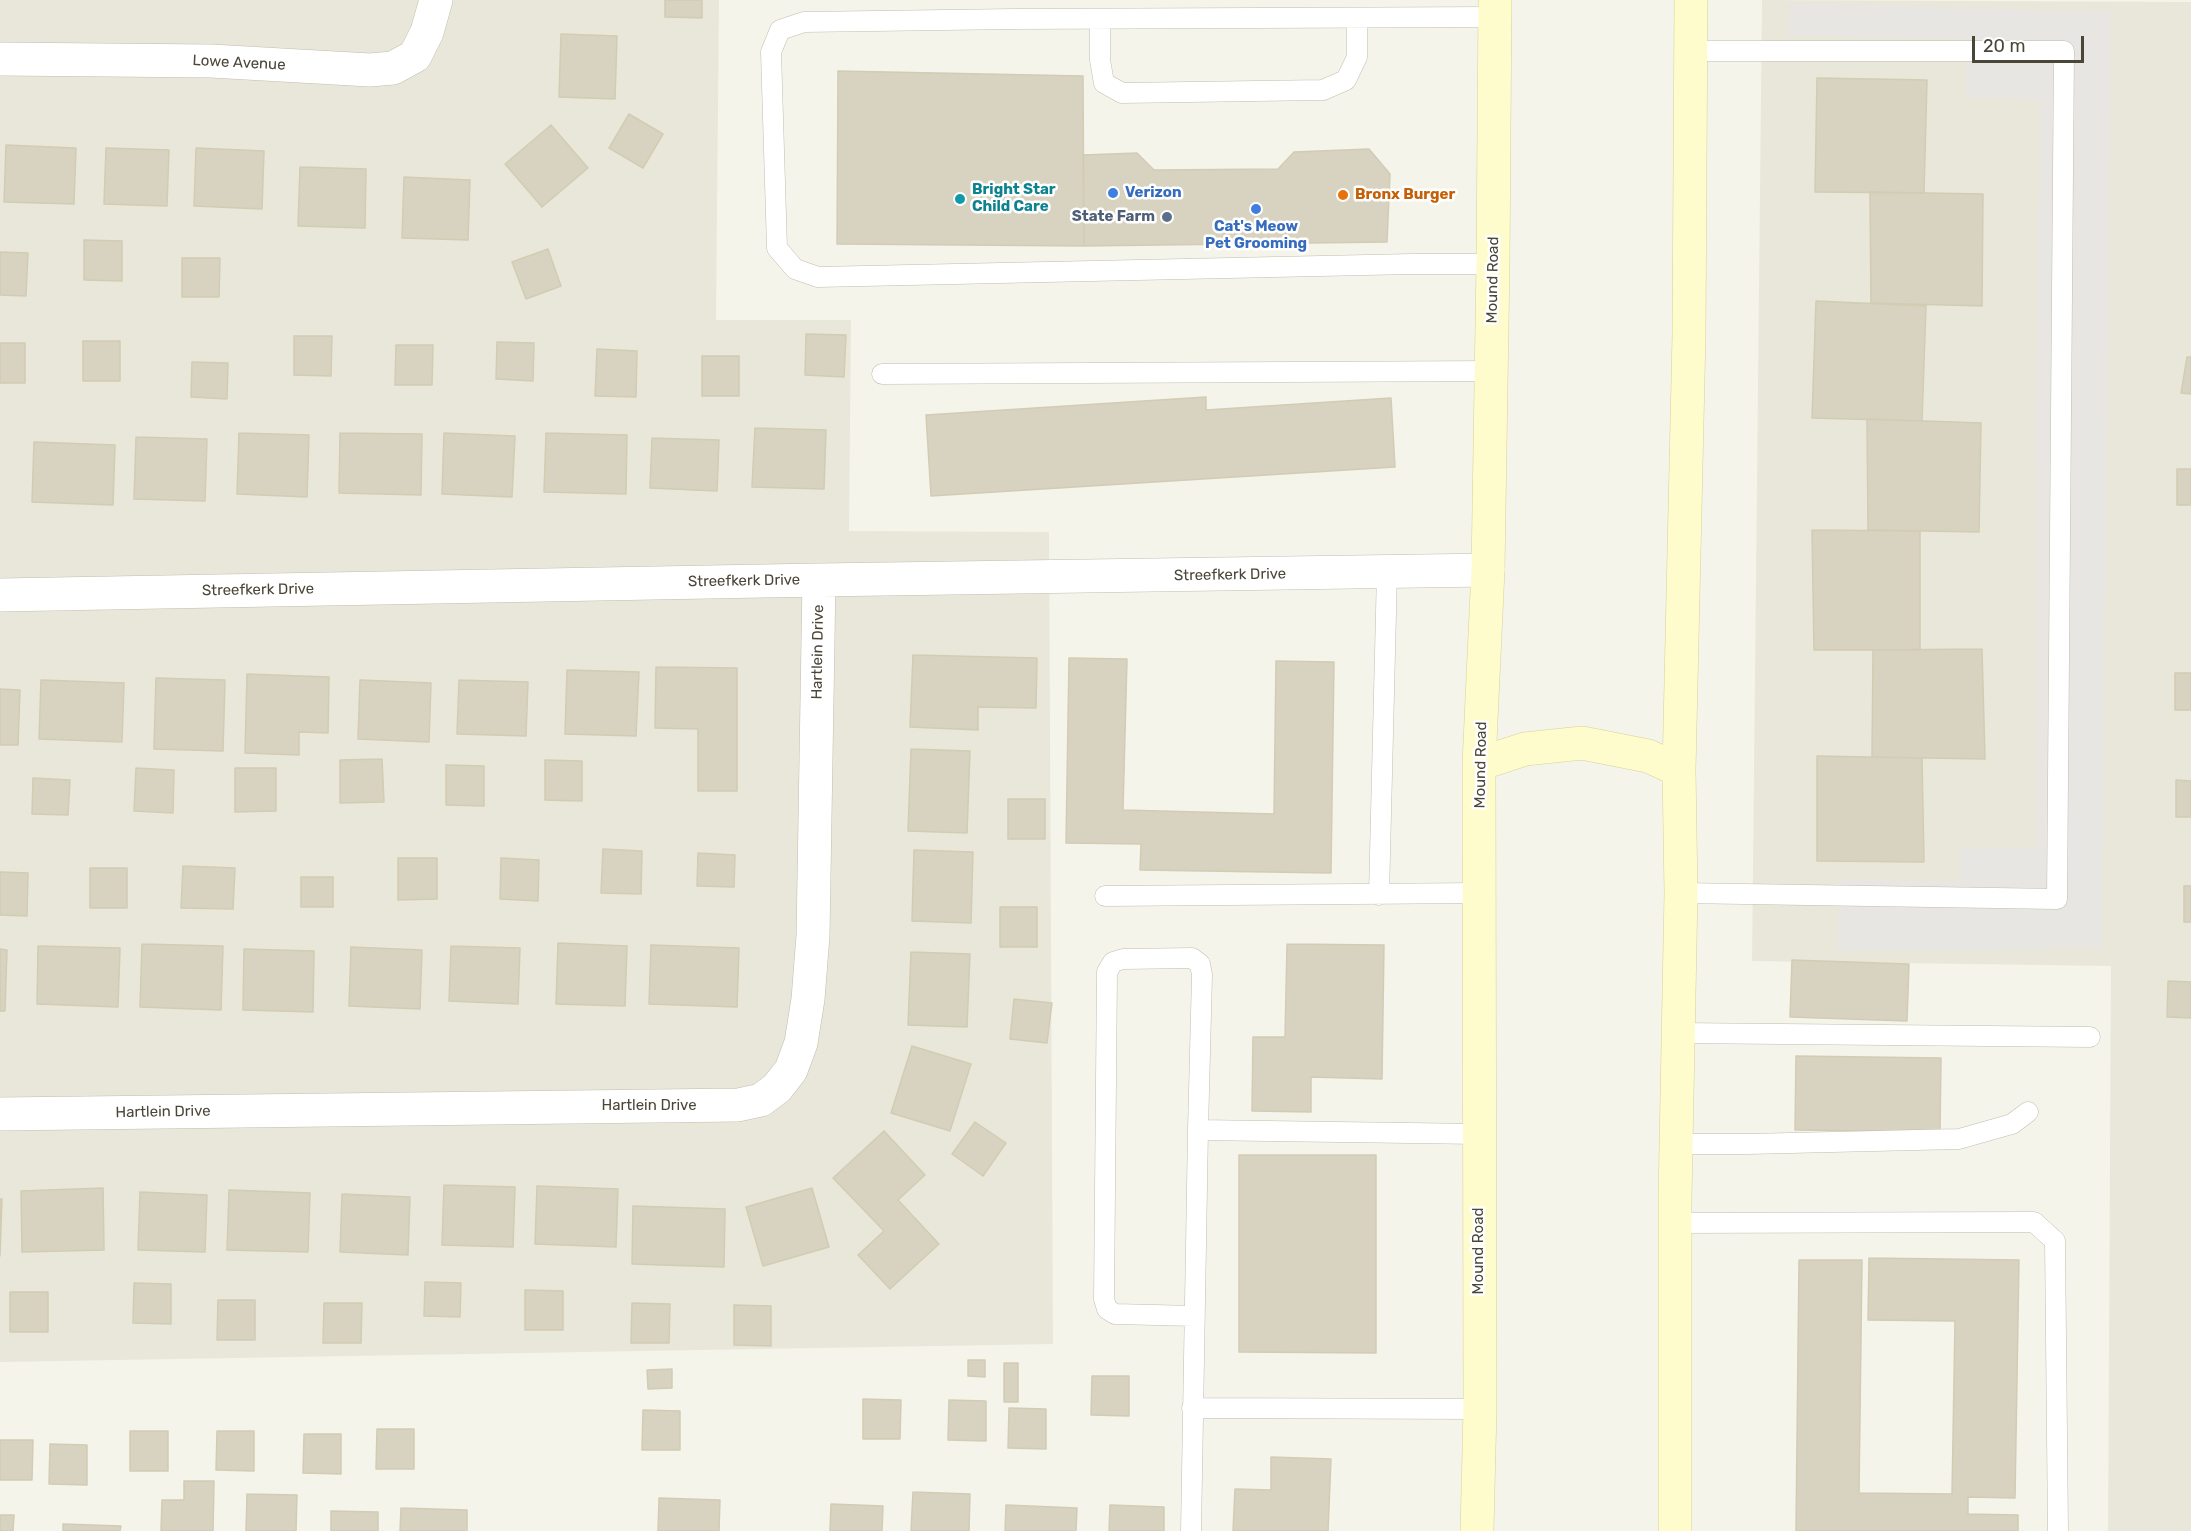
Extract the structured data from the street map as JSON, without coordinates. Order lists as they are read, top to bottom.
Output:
{
  "streets": {
    "main road": ["Mound Road"],
    "street": ["Lowe Avenue", "Streefkerk Drive", "Hartlein Drive"]
  },
  "crossings": [
    ["Mound Road", "Streefkerk Drive"],
    ["Streefkerk Drive", "Hartlein Drive"]
  ],
  "places": [
    "Verizon",
    "Bronx Burger",
    "Bright Star Child Care",
    "Cat's Meow Pet Grooming",
    "State Farm"
  ],
  "scale_bar": "20 m"
}
